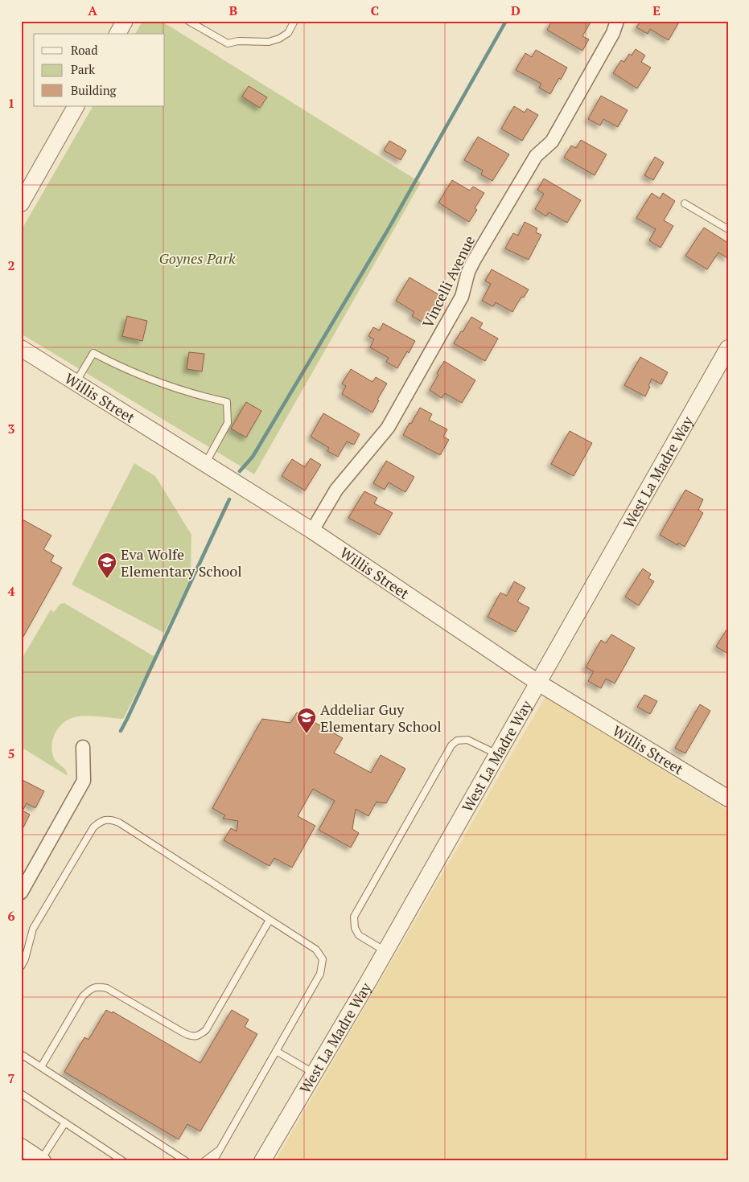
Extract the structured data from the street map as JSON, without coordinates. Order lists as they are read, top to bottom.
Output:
{
  "streets": {
    "street": ["Vincelli Avenue", "Willis Street", "West La Madre Way"]
  },
  "crossings": [
    ["Vincelli Avenue", "Willis Street"],
    ["Willis Street", "West La Madre Way"]
  ],
  "parks": ["Goynes Park"],
  "places": {
    "school or university": ["Eva Wolfe Elementary School", "Addeliar Guy Elementary School"]
  },
  "legend": ["Road", "Park", "Building"],
  "grid": {
    "columns": [
      "A",
      "B",
      "C",
      "D",
      "E"
    ],
    "rows": [
      "1",
      "2",
      "3",
      "4",
      "5",
      "6",
      "7"
    ]
  }
}
